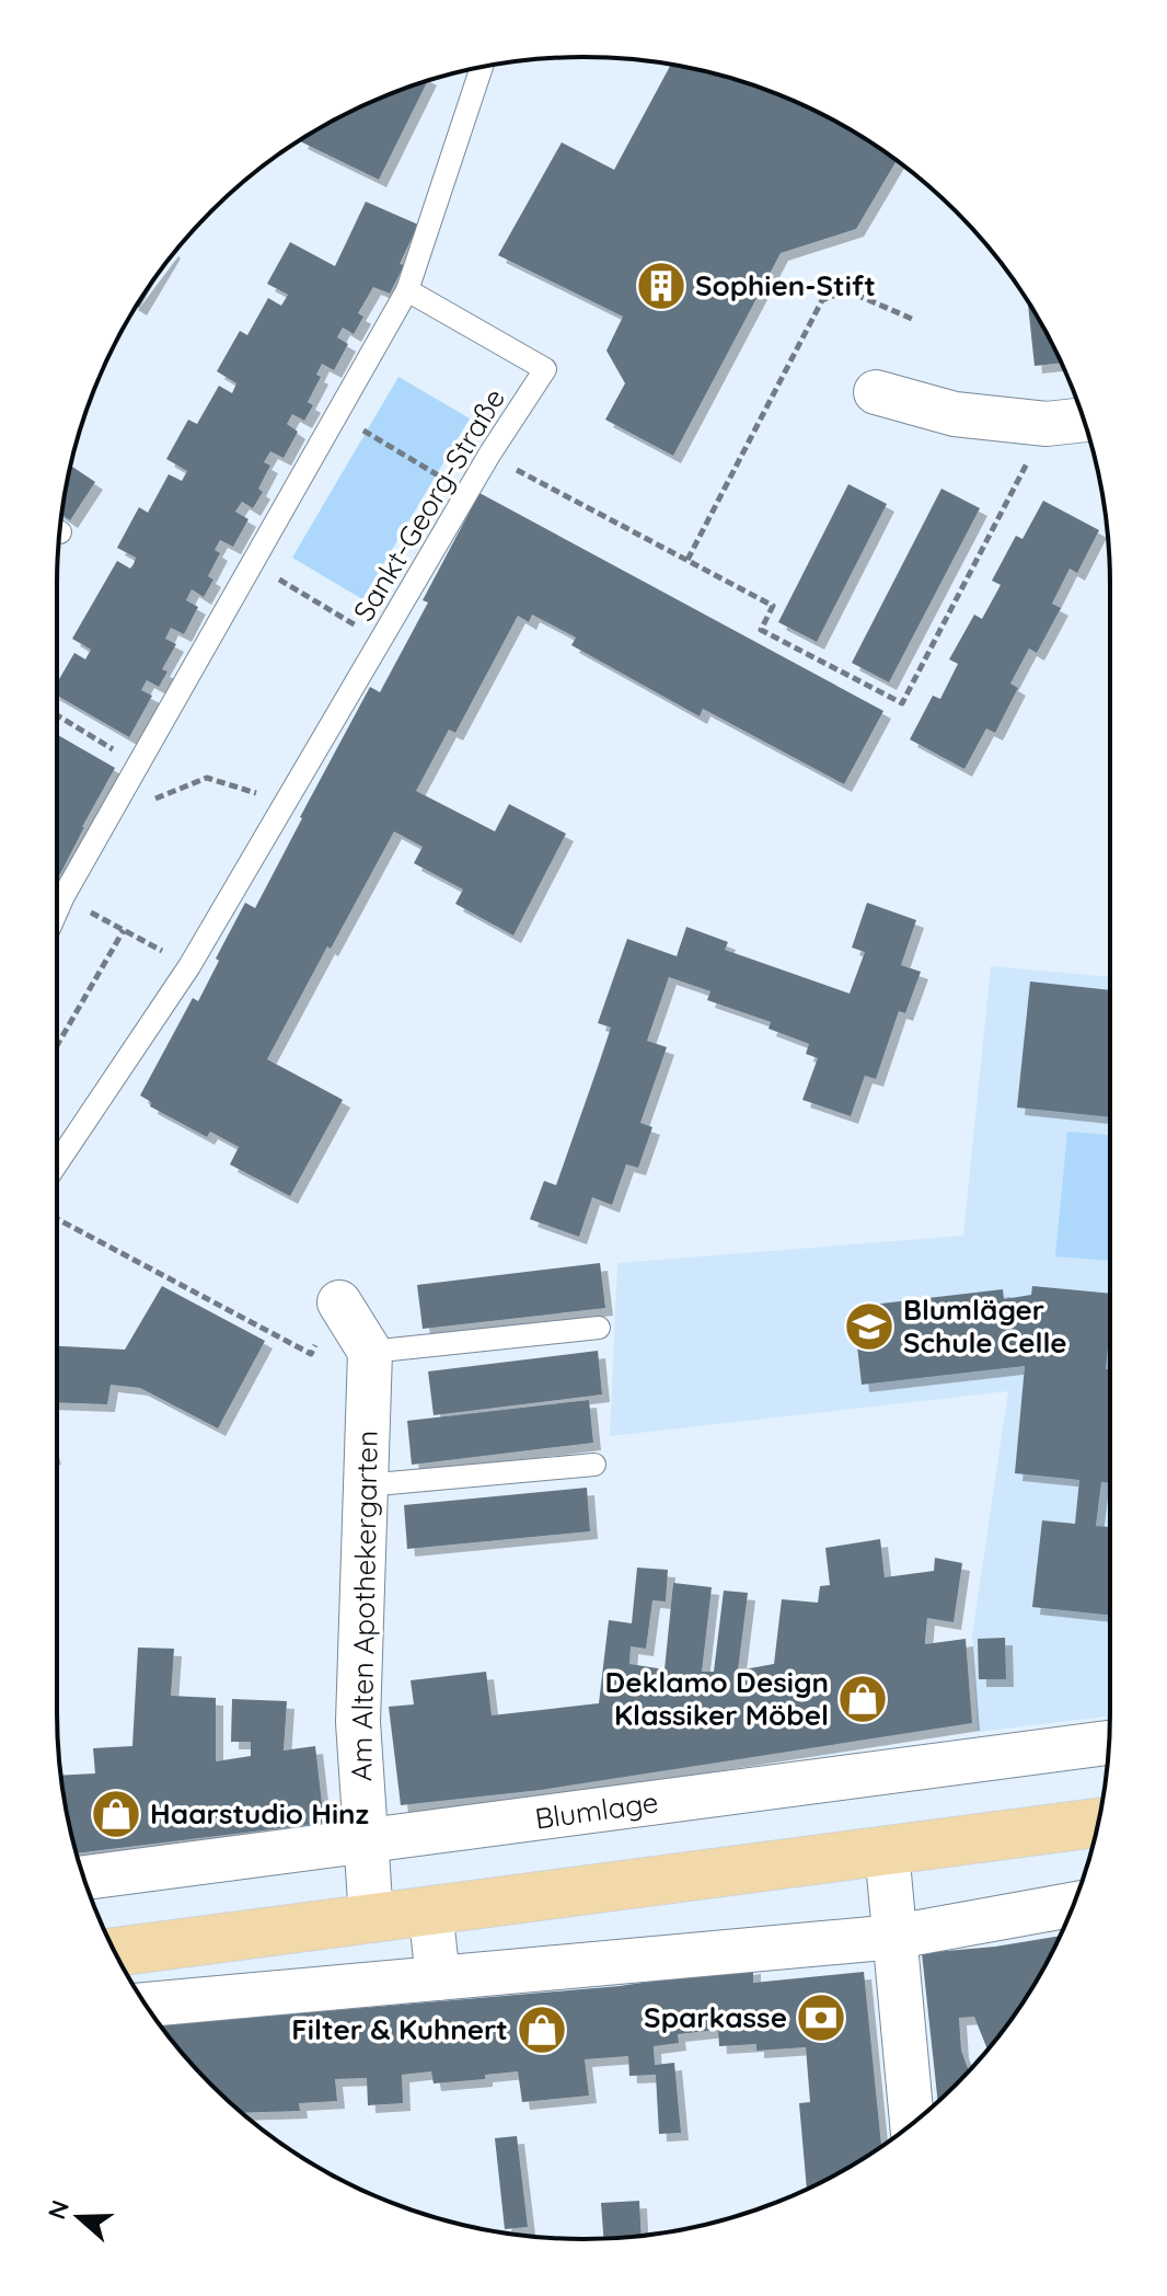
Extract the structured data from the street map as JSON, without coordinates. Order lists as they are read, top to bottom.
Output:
{
  "streets": {
    "street": ["Am Alten Apothekergarten", "Blumlage"],
    "lane": ["Sankt-Georg-Straße"]
  },
  "crossings": [
    ["Am Alten Apothekergarten", "Blumlage"]
  ],
  "places": {
    "building": ["Sophien-Stift"],
    "school or university": ["Blumläger Schule Celle"],
    "shop": ["Deklamo Design Klassiker Möbel", "Haarstudio Hinz", "Filter & Kuhnert"],
    "bank": ["Sparkasse"]
  },
  "north": "left"
}
